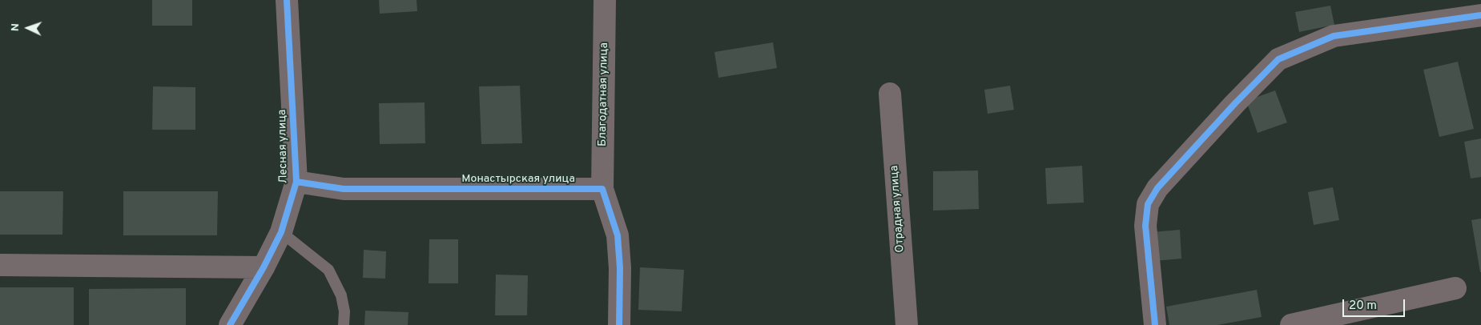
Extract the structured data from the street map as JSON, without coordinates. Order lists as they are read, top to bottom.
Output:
{
  "streets": {
    "street": [
      "Благодатная улица",
      "Лесная улица",
      "Монастырская улица",
      "Отрадная улица"
    ]
  },
  "crossings": [
    ["Благодатная улица", "Монастырская улица"],
    ["Лесная улица", "Монастырская улица"]
  ],
  "scale_bar": "20 m",
  "north": "left"
}
